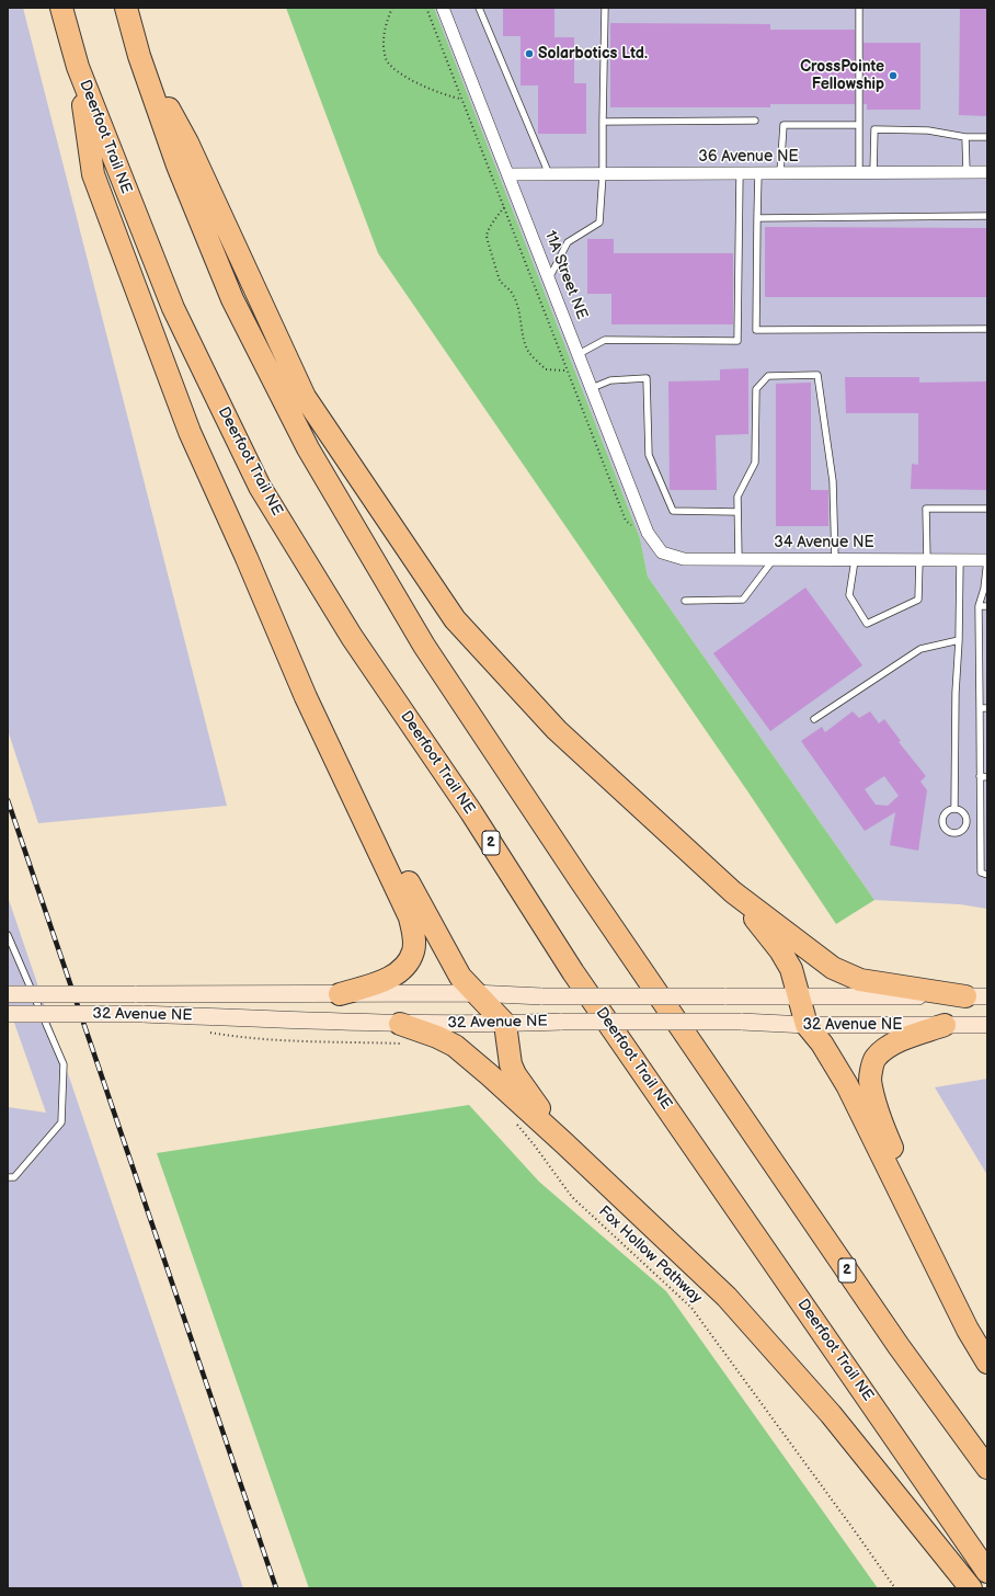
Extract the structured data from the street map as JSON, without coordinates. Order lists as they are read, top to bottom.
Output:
{
  "streets": {
    "highway": ["Deerfoot Trail NE", "2"],
    "main road": ["32 Avenue NE"],
    "street": ["36 Avenue NE", "11A Street NE", "34 Avenue NE"],
    "path": ["Fox Hollow Pathway"]
  },
  "crossings": [
    ["36 Avenue NE", "11A Street NE"],
    ["11A Street NE", "34 Avenue NE"]
  ],
  "places": ["Solarbotics Ltd.", "CrossPointe Fellowship"]
}
